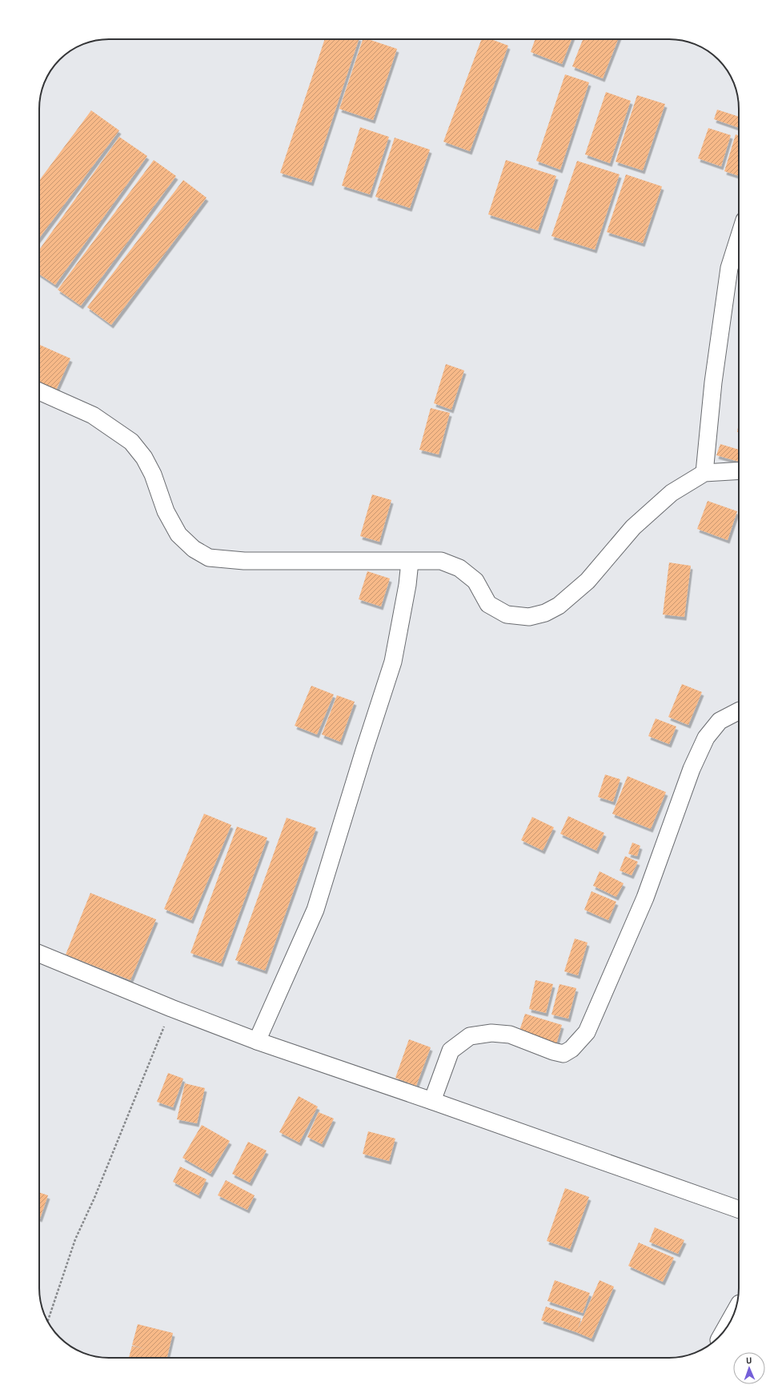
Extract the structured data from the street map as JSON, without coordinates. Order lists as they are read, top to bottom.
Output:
{
  "north": "top"
}
